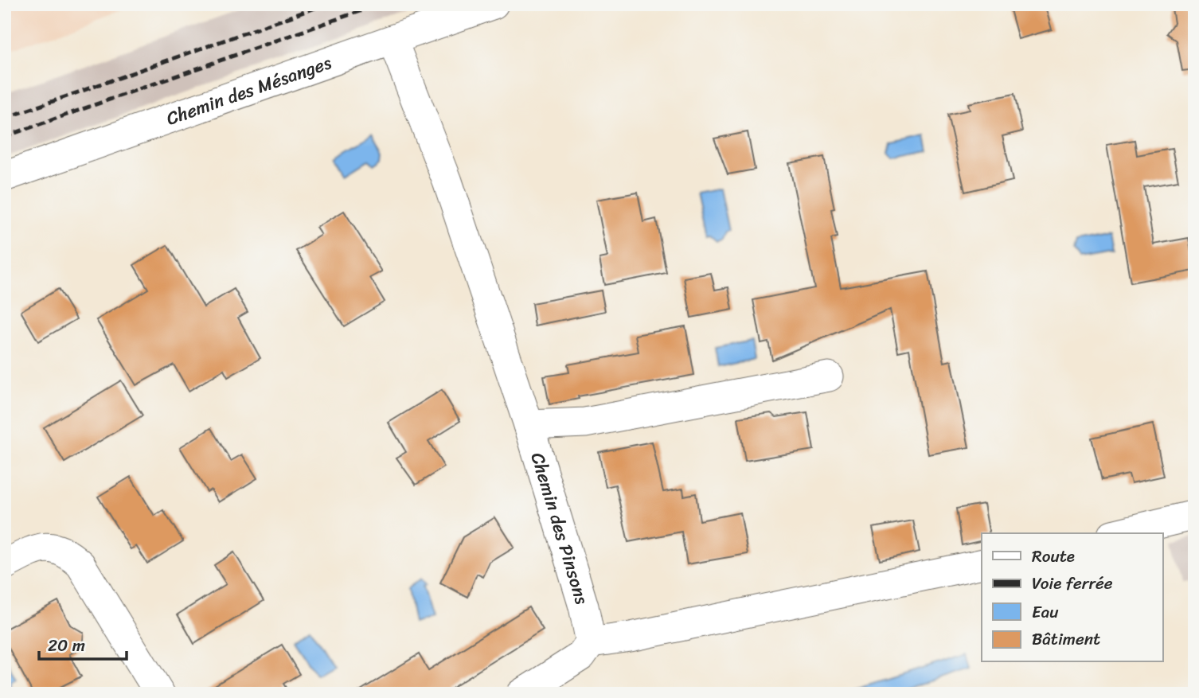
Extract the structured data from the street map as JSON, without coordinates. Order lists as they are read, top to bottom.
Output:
{
  "streets": {
    "street": ["Chemin des Mésanges", "Chemin des Pinsons"]
  },
  "crossings": [
    ["Chemin des Mésanges", "Chemin des Pinsons"]
  ],
  "legend": [
    "Route",
    "Voie ferrée",
    "Eau",
    "Bâtiment"
  ],
  "scale_bar": "20 m"
}
